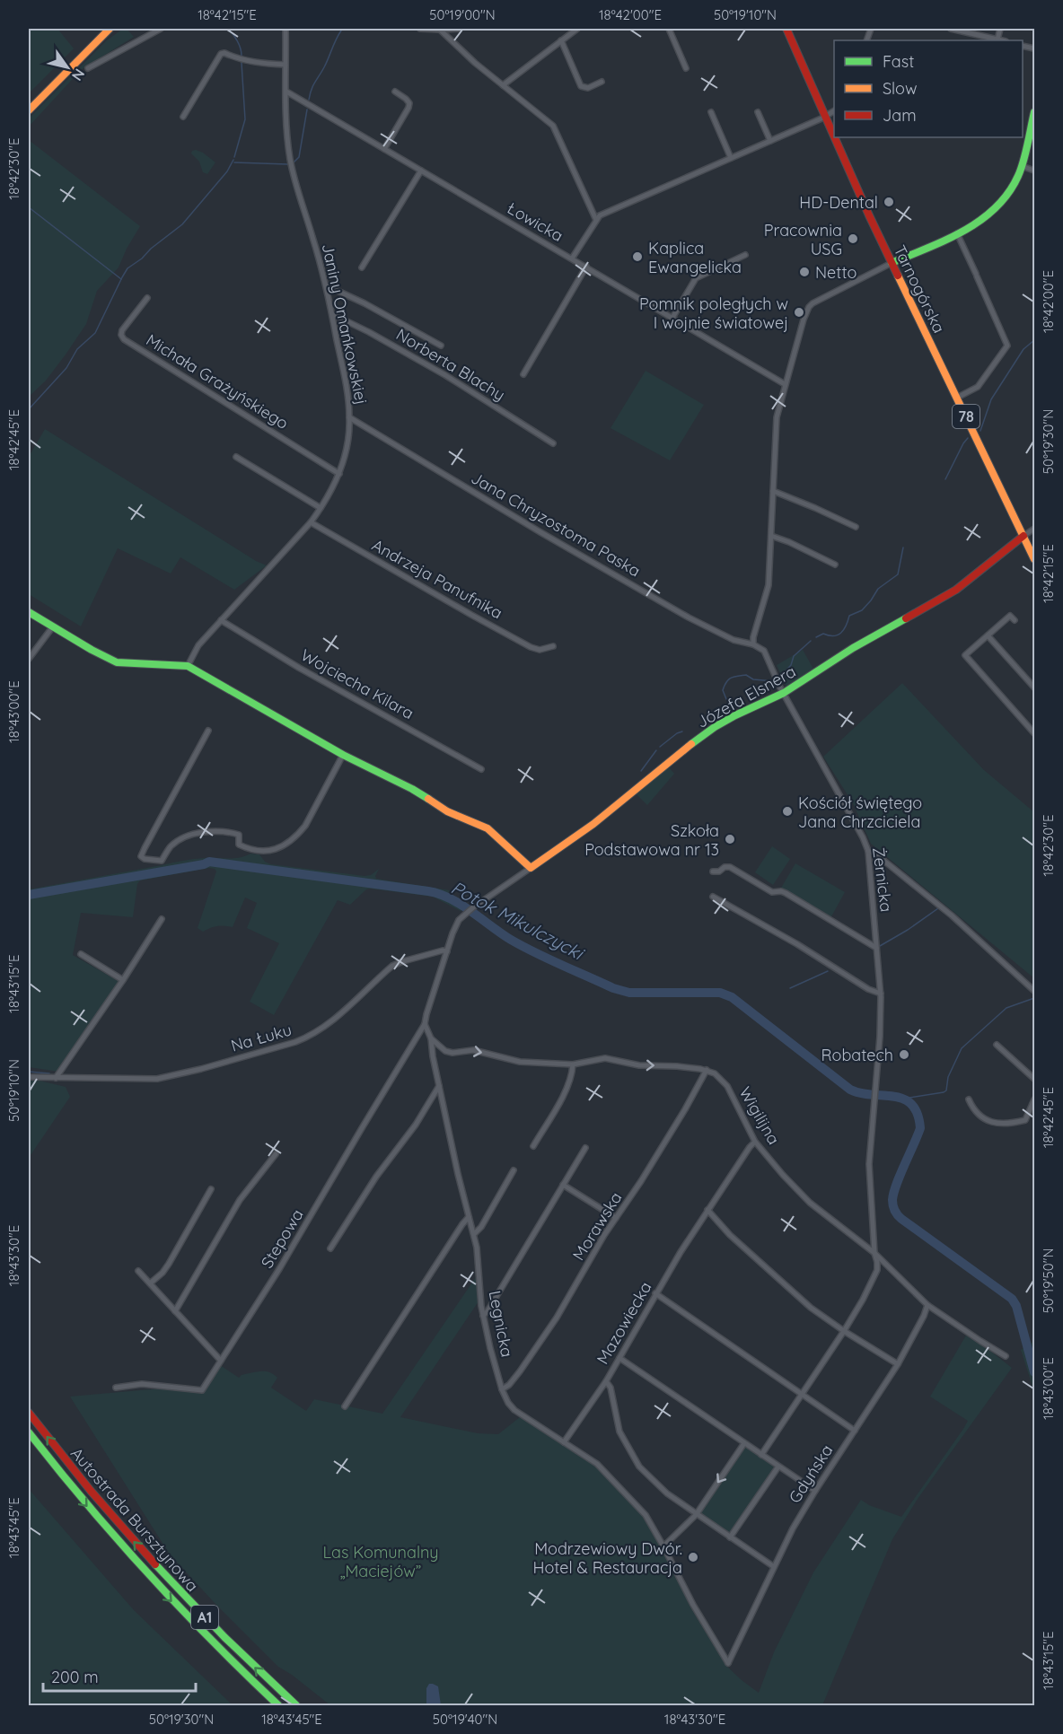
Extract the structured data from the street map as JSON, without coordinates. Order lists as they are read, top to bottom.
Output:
{
  "streets": {
    "main road": [
      "Tarnogórska",
      "78",
      "Józefa Elsnera",
      "Autostrada Bursztynowa",
      "A1"
    ],
    "street": [
      "Łowicka",
      "Janiny Omańkowskiej",
      "Norberta Blachy",
      "Michała Grażyńskiego",
      "Jana Chryzostoma Paska",
      "Andrzeja Panufnika",
      "Wojciecha Kilara",
      "Żernicka",
      "Na Łuku",
      "Wigilijna",
      "Morawska",
      "Stepowa",
      "Mazowiecka",
      "Legnicka",
      "Gdyńska"
    ]
  },
  "crossings": [
    ["Łowicka", "Janiny Omańkowskiej"],
    ["Tarnogórska", "Józefa Elsnera"],
    ["Janiny Omańkowskiej", "Norberta Blachy"],
    ["Janiny Omańkowskiej", "Michała Grażyńskiego"],
    ["Janiny Omańkowskiej", "Jana Chryzostoma Paska"],
    ["Janiny Omańkowskiej", "Andrzeja Panufnika"],
    ["Janiny Omańkowskiej", "Wojciecha Kilara"],
    ["Jana Chryzostoma Paska", "Żernicka"],
    ["Józefa Elsnera", "Żernicka"],
    ["Józefa Elsnera", "Na Łuku"],
    ["Żernicka", "Wigilijna"],
    ["Wigilijna", "Morawska"],
    ["Wigilijna", "Mazowiecka"],
    ["Wigilijna", "Gdyńska"],
    ["Morawska", "Legnicka"],
    ["Stepowa", "Legnicka"],
    ["Mazowiecka", "Gdyńska"],
    ["Legnicka", "Gdyńska"]
  ],
  "water": ["Potok Mikulczycki"],
  "parks": ["Las Komunalny „Maciejów”"],
  "places": [
    "HD-Dental",
    "Pracownia USG",
    "Kaplica Ewangelicka",
    "Netto",
    "Pomnik poległych w I wojnie światowej",
    "Kościół świętego Jana Chrzciciela",
    "Szkoła Podstawowa nr 13",
    "Robatech",
    "Modrzewiowy Dwór. Hotel & Restauracja"
  ],
  "legend": ["Fast", "Slow", "Jam"],
  "scale_bar": "200 m",
  "north": "bottom right",
  "coordinates": [
    "18°42'15\"E",
    "50°19'00\"N",
    "18°42'00\"E",
    "50°19'10\"N",
    "18°42'30\"E",
    "18°42'45\"E",
    "50°19'30\"N",
    "18°43'00\"E",
    "18°43'15\"E",
    "18°43'30\"E",
    "50°19'50\"N",
    "18°43'45\"E",
    "50°19'40\"N"
  ]
}
